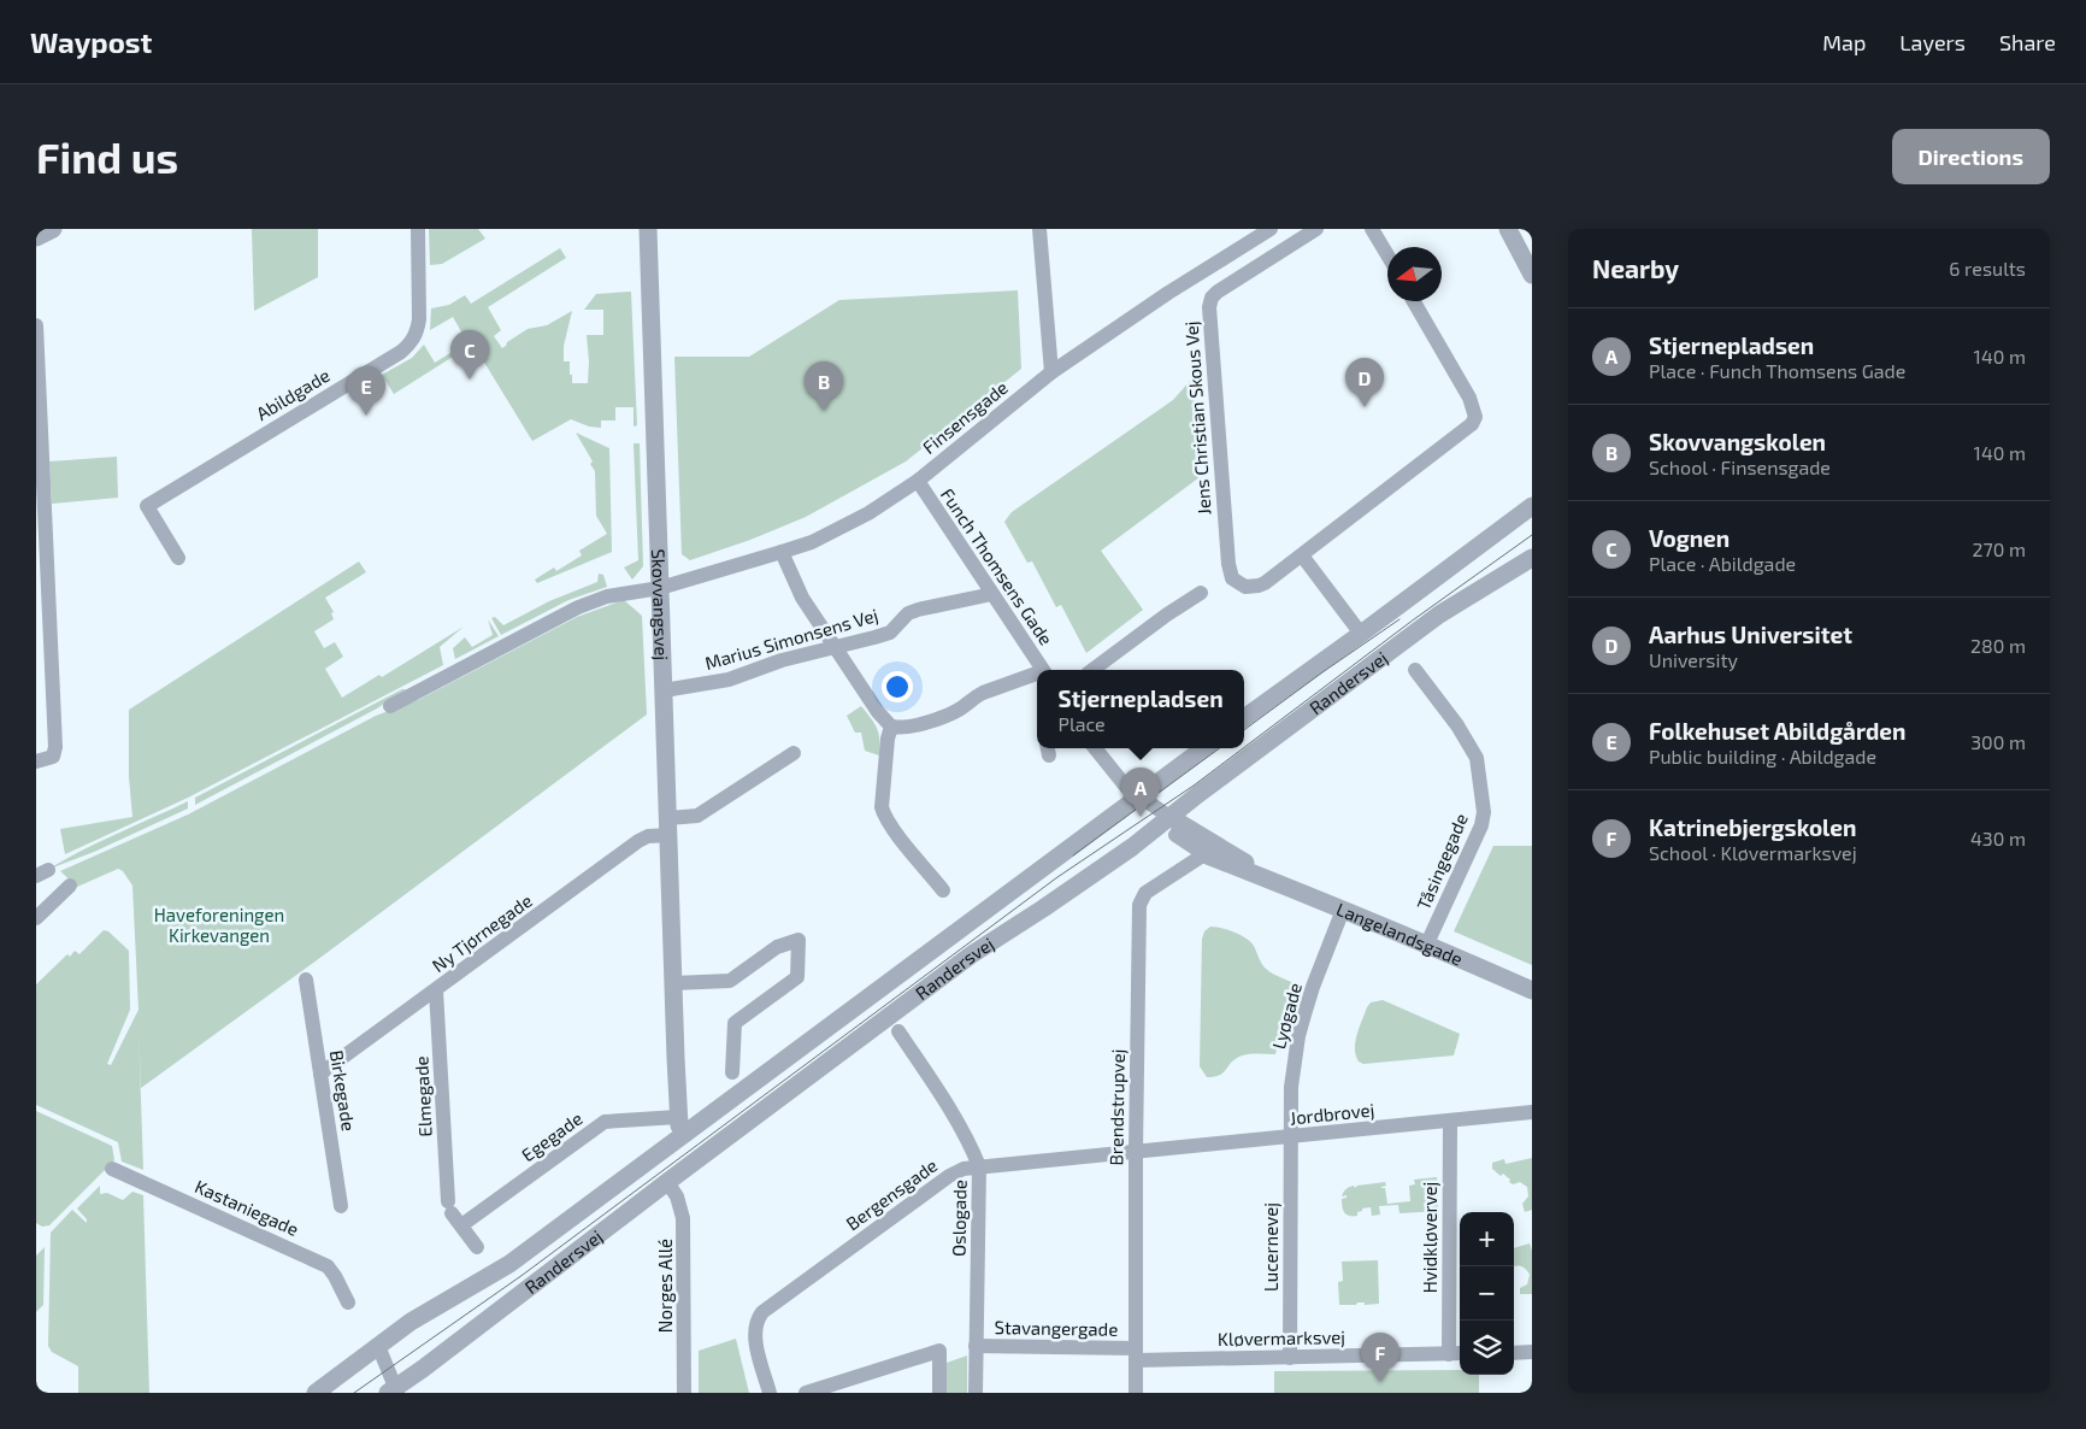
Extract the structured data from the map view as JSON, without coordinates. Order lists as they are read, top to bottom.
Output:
{
  "streets": {
    "street": [
      "Abildgade",
      "Finsensgade",
      "Jens Christian Skous Vej",
      "Funch Thomsens Gade",
      "Skovvangsvej",
      "Marius Simonsens Vej",
      "Randersvej",
      "Tåsingegade",
      "Ny Tjørnegade",
      "Langelandsgade",
      "Lyøgade",
      "Birkegade",
      "Elmegade",
      "Brendstrupvej",
      "Jordbrovej",
      "Egegade",
      "Bergensgade",
      "Kastaniegade",
      "Oslogade",
      "Hvidkløvervej",
      "Lucernevej",
      "Norges Allé",
      "Stavangergade",
      "Kløvermarksvej"
    ]
  },
  "crossings": [
    ["Finsensgade", "Funch Thomsens Gade"],
    ["Finsensgade", "Skovvangsvej"],
    ["Funch Thomsens Gade", "Marius Simonsens Vej"],
    ["Skovvangsvej", "Marius Simonsens Vej"],
    ["Skovvangsvej", "Randersvej"],
    ["Skovvangsvej", "Ny Tjørnegade"],
    ["Skovvangsvej", "Egegade"],
    ["Randersvej", "Langelandsgade"],
    ["Randersvej", "Egegade"],
    ["Randersvej", "Norges Allé"],
    ["Tåsingegade", "Langelandsgade"],
    ["Ny Tjørnegade", "Birkegade"],
    ["Ny Tjørnegade", "Elmegade"],
    ["Langelandsgade", "Lyøgade"],
    ["Langelandsgade", "Brendstrupvej"],
    ["Lyøgade", "Jordbrovej"],
    ["Lyøgade", "Lucernevej"],
    ["Elmegade", "Egegade"],
    ["Brendstrupvej", "Jordbrovej"],
    ["Brendstrupvej", "Bergensgade"],
    ["Brendstrupvej", "Stavangergade"],
    ["Brendstrupvej", "Kløvermarksvej"],
    ["Jordbrovej", "Bergensgade"],
    ["Jordbrovej", "Hvidkløvervej"],
    ["Jordbrovej", "Lucernevej"],
    ["Bergensgade", "Oslogade"],
    ["Oslogade", "Stavangergade"],
    ["Hvidkløvervej", "Kløvermarksvej"],
    ["Lucernevej", "Kløvermarksvej"],
    ["Stavangergade", "Kløvermarksvej"]
  ],
  "parks": ["Haveforeningen Kirkevangen"],
  "north": "left",
  "page": {
    "header": "Waypost",
    "nav": ["Map", "Layers", "Share"],
    "buttons": "Directions",
    "title": "Find us",
    "heading": ["Nearby", "6 results"],
    "list": [
      {
        "mark": "A",
        "name": "Stjernepladsen",
        "note": "Place · Funch Thomsens Gade",
        "value": "140 m"
      },
      {
        "mark": "B",
        "name": "Skovvangskolen",
        "note": "School · Finsensgade",
        "value": "140 m"
      },
      {
        "mark": "C",
        "name": "Vognen",
        "note": "Place · Abildgade",
        "value": "270 m"
      },
      {
        "mark": "D",
        "name": "Aarhus Universitet",
        "note": "University",
        "value": "280 m"
      },
      {
        "mark": "E",
        "name": "Folkehuset Abildgården",
        "note": "Public building · Abildgade",
        "value": "300 m"
      },
      {
        "mark": "F",
        "name": "Katrinebjergskolen",
        "note": "School · Kløvermarksvej",
        "value": "430 m"
      }
    ],
    "pins": [
      "C",
      "D",
      "B",
      "E",
      "A",
      "F"
    ],
    "popup": ["Stjernepladsen", "Place"],
    "map_buttons": ["+", "−"]
  }
}
